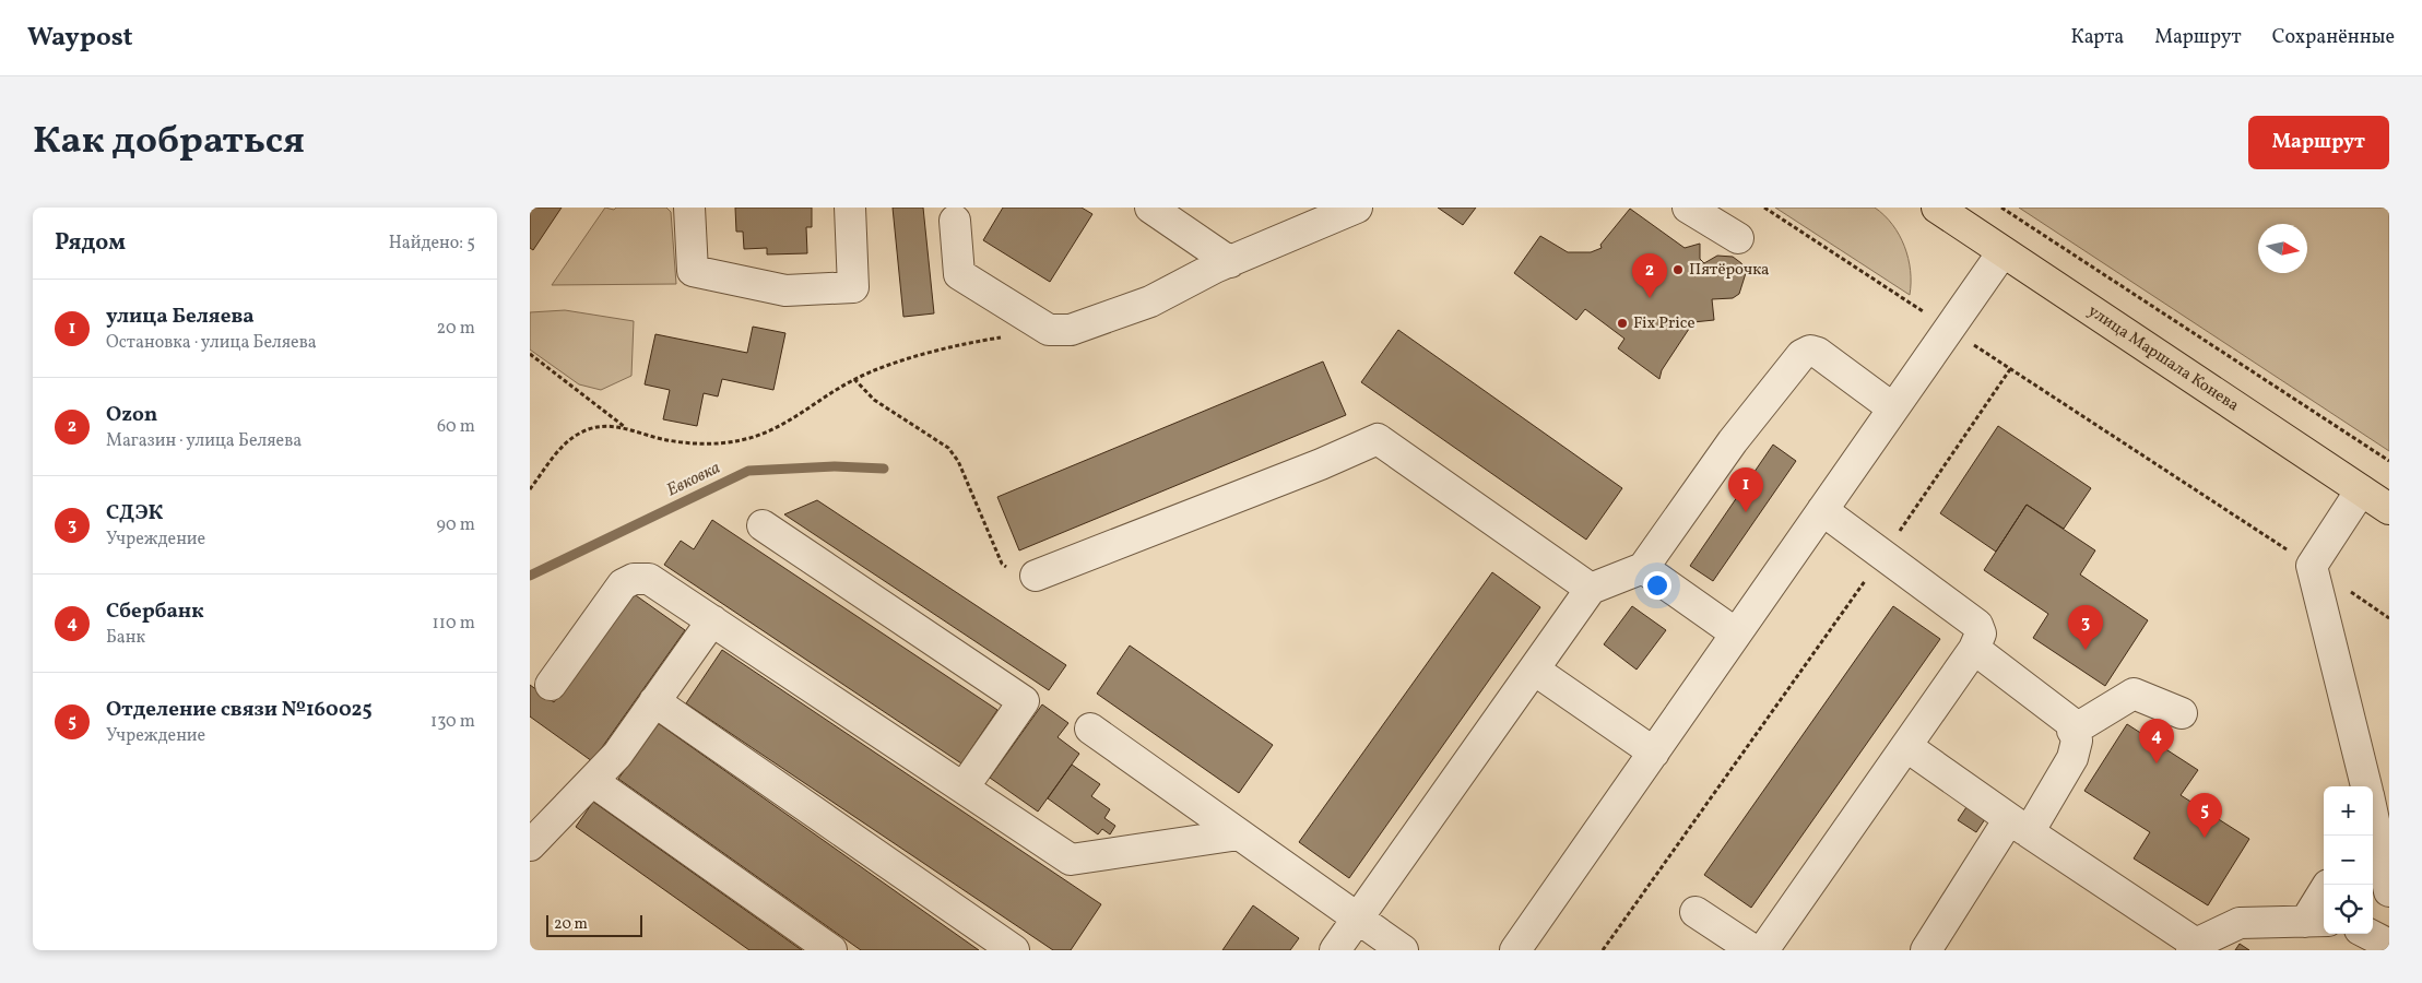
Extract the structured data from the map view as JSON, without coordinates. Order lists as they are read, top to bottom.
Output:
{
  "streets": {
    "main road": ["улица Маршала Конева"]
  },
  "water": ["Евковка"],
  "places": ["Пятёрочка", "Fix Price"],
  "scale_bar": "20 m",
  "north": "right",
  "page": {
    "header": "Waypost",
    "nav": ["Карта", "Маршрут", "Сохранённые"],
    "title": "Как добраться",
    "buttons": "Маршрут",
    "heading": ["Рядом", "Найдено: 5"],
    "pins": [
      "2",
      "1",
      "3",
      "4",
      "5"
    ],
    "list": [
      {
        "mark": "1",
        "name": "улица Беляева",
        "note": "Остановка · улица Беляева",
        "value": "20 m"
      },
      {
        "mark": "2",
        "name": "Ozon",
        "note": "Магазин · улица Беляева",
        "value": "60 m"
      },
      {
        "mark": "3",
        "name": "СДЭК",
        "note": "Учреждение",
        "value": "90 m"
      },
      {
        "mark": "4",
        "name": "Сбербанк",
        "note": "Банк",
        "value": "110 m"
      },
      {
        "mark": "5",
        "name": "Отделение связи №160025",
        "note": "Учреждение",
        "value": "130 m"
      }
    ],
    "map_buttons": ["+", "−"],
    "scale": "20 m"
  }
}
